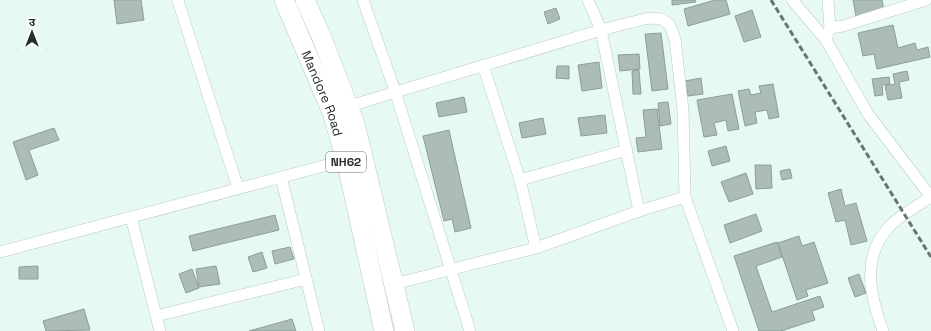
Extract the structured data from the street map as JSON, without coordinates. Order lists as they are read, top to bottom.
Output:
{
  "streets": {
    "highway": ["Mandore Road", "NH62"]
  },
  "north": "top"
}
